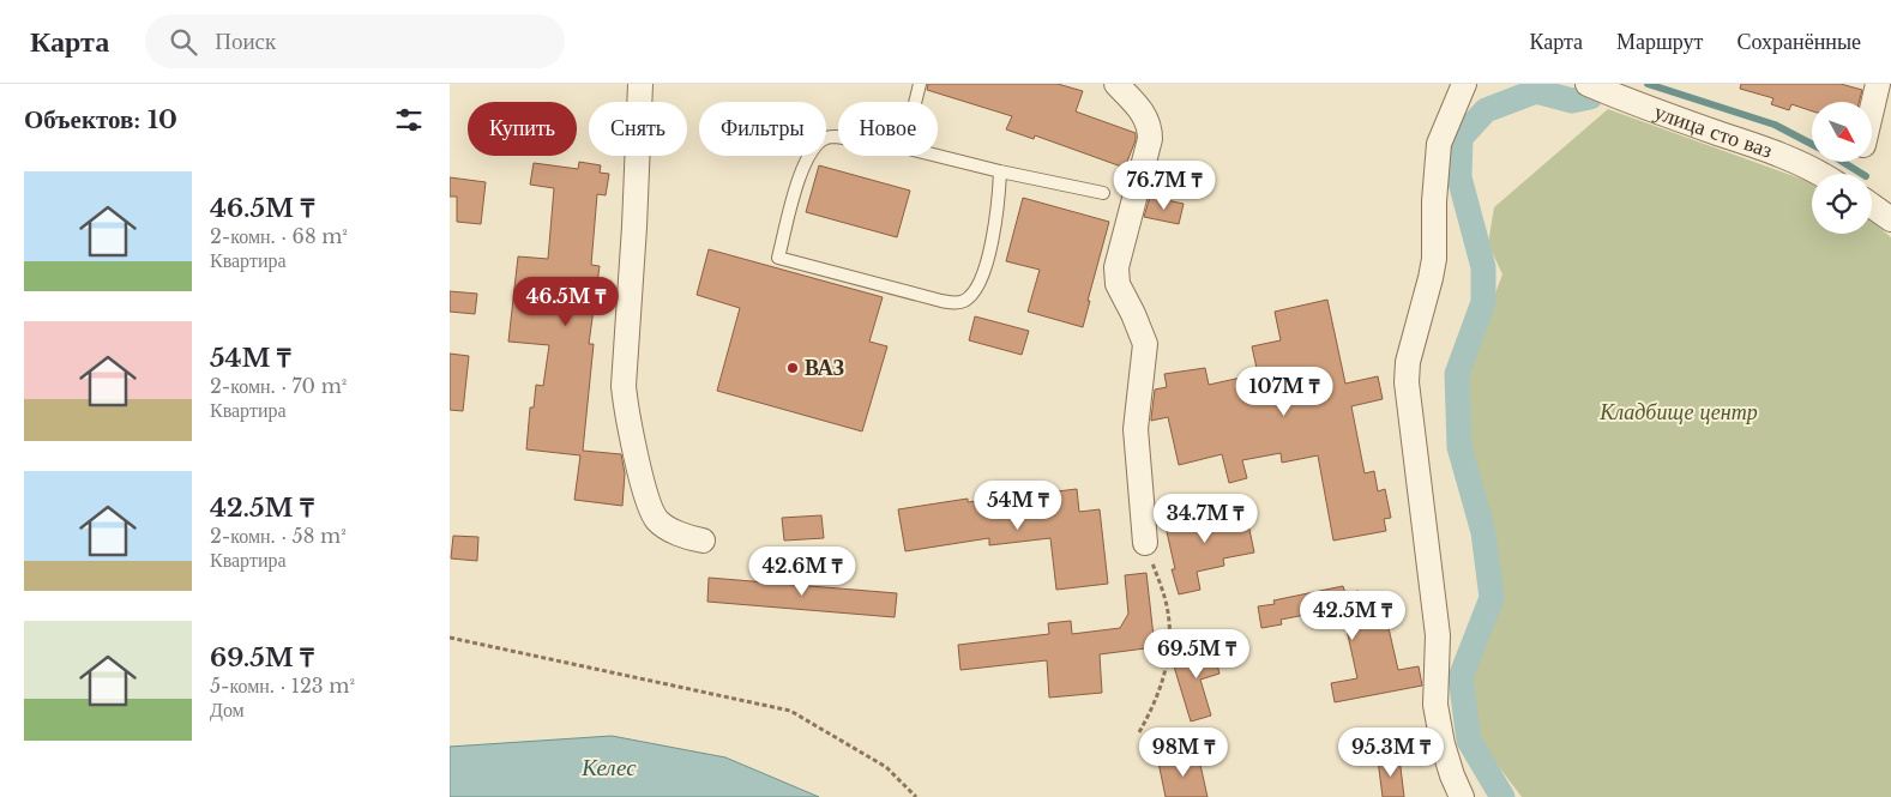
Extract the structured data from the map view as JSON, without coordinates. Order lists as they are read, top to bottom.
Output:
{
  "streets": {
    "street": ["улица сто ваз"]
  },
  "water": ["Келес"],
  "parks": ["Кладбище центр"],
  "places": ["ВАЗ"],
  "north": "bottom right",
  "page": {
    "header": "Карта",
    "search": "Поиск",
    "nav": ["Карта", "Маршрут", "Сохранённые"],
    "heading": "Объектов: 10",
    "chip": [
      "Купить",
      "Снять",
      "Фильтры",
      "Новое"
    ],
    "list": [
      {
        "name": "46.5M ₸",
        "note": "2-комн. · 68 m² · Квартира"
      },
      {
        "name": "54M ₸",
        "note": "2-комн. · 70 m² · Квартира"
      },
      {
        "name": "42.5M ₸",
        "note": "2-комн. · 58 m² · Квартира"
      },
      {
        "name": "69.5M ₸",
        "note": "5-комн. · 123 m² · Дом"
      }
    ],
    "price": [
      "76.7M ₸",
      "46.5M ₸",
      "107M ₸",
      "54M ₸",
      "34.7M ₸",
      "42.6M ₸",
      "42.5M ₸",
      "69.5M ₸",
      "98M ₸",
      "95.3M ₸"
    ]
  }
}
